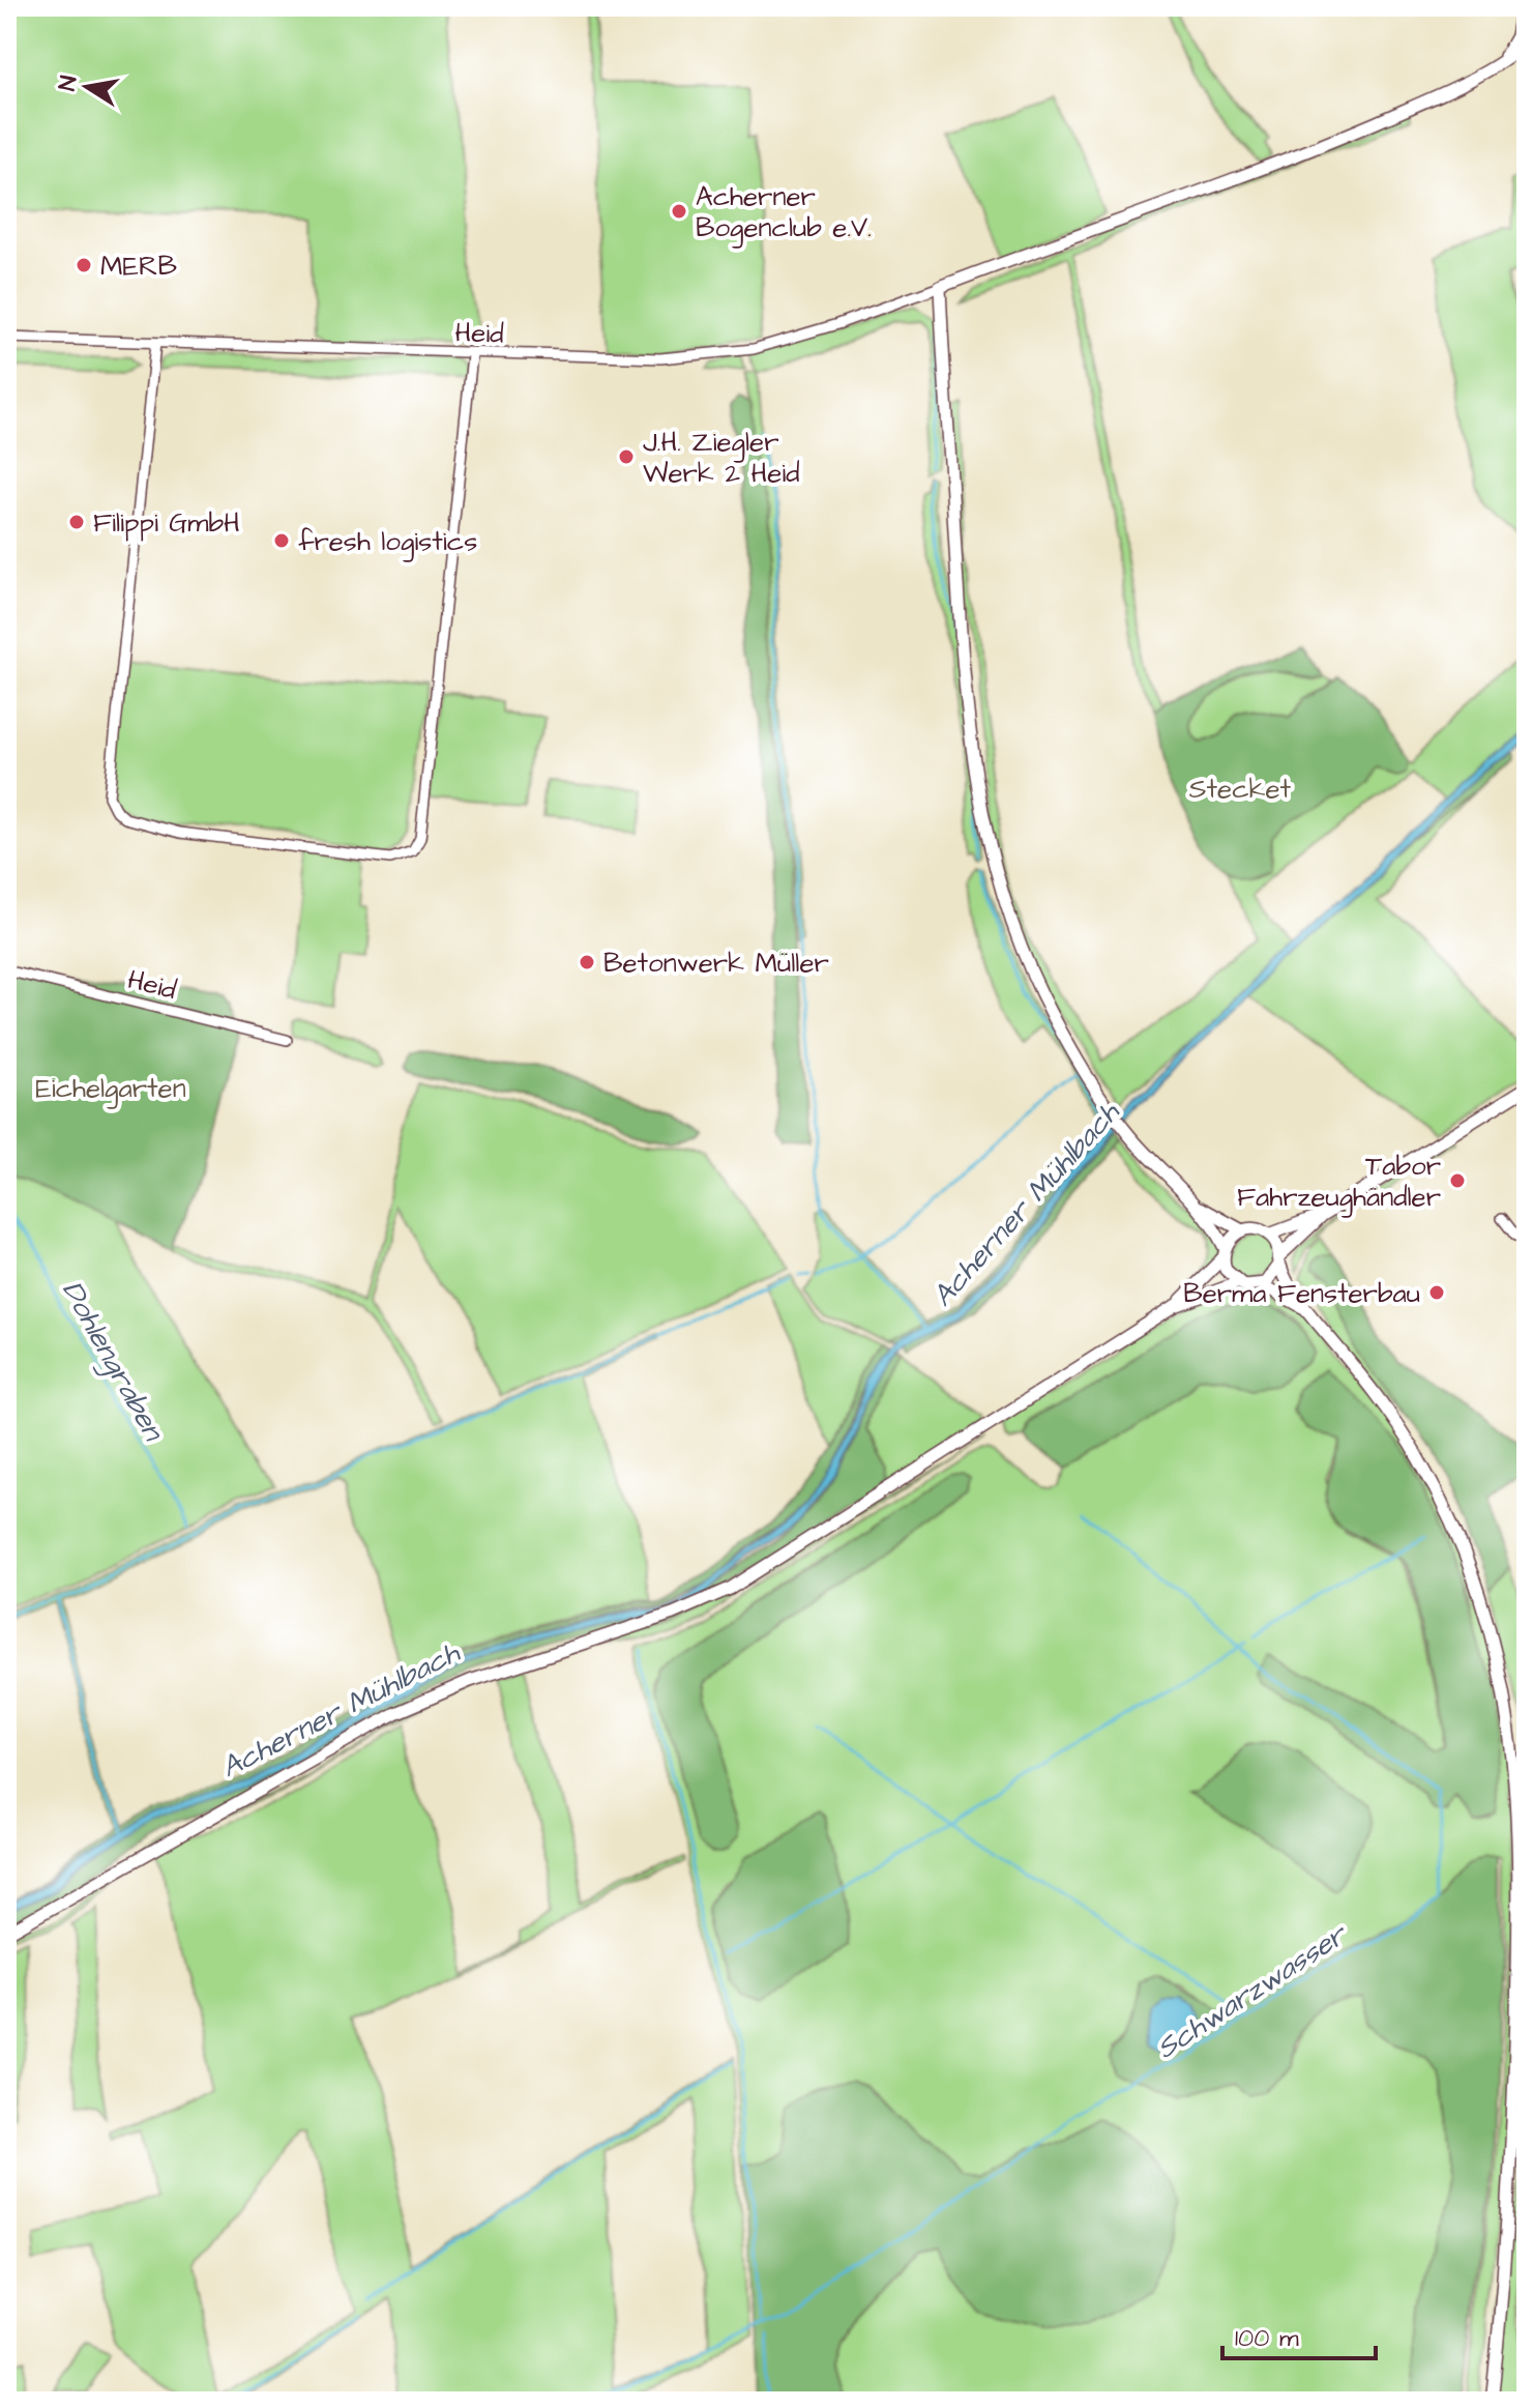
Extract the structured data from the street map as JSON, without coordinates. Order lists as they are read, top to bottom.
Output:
{
  "streets": {
    "street": ["Heid"]
  },
  "water": ["Acherner Mühlbach", "Dohlengraben", "Schwarzwasser"],
  "parks": ["Stecket", "Eichelgarten"],
  "places": [
    "Acherner Bogenclub e.V.",
    "MERB",
    "J.H. Ziegler Werk 2 Heid",
    "Filippi GmbH",
    "fresh logistics",
    "Betonwerk Müller",
    "Tabor Fahrzeughändler",
    "Berma Fensterbau"
  ],
  "scale_bar": "100 m",
  "north": "left"
}
